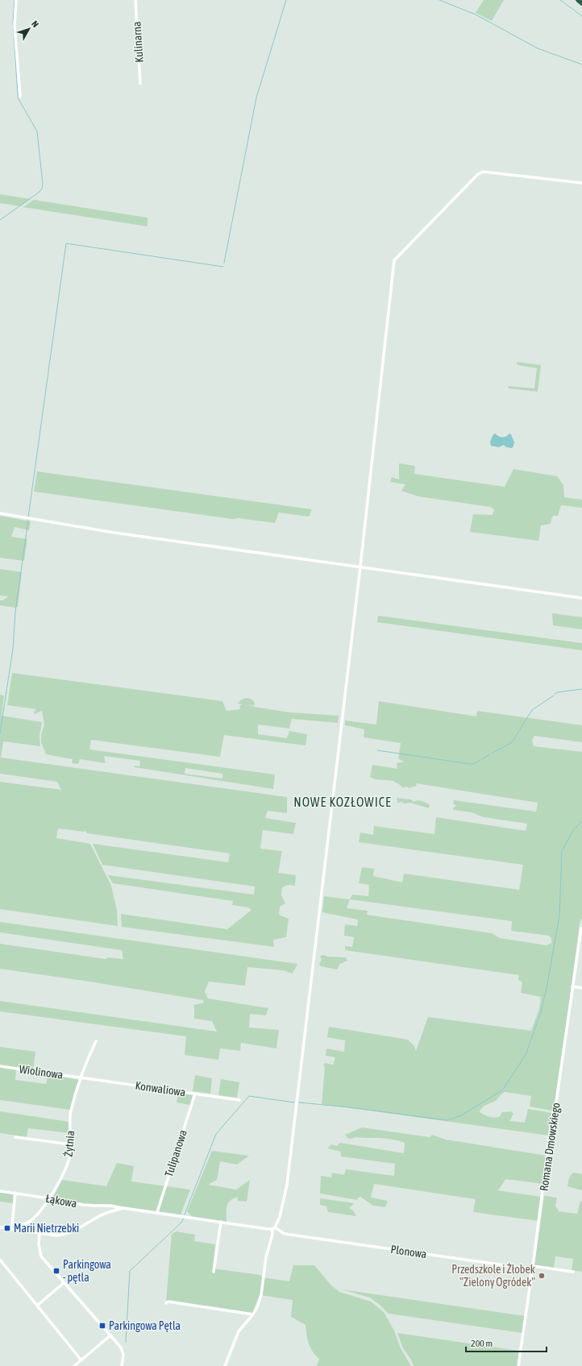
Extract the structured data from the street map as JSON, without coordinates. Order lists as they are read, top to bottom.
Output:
{
  "streets": {
    "street": [
      "Kulinarna",
      "Wiolinowa",
      "Konwaliowa",
      "Żytnia",
      "Romana Dmowskiego",
      "Tulipanowa",
      "Łąkowa",
      "Plonowa"
    ]
  },
  "crossings": [
    ["Wiolinowa", "Konwaliowa"],
    ["Wiolinowa", "Żytnia"],
    ["Konwaliowa", "Żytnia"],
    ["Konwaliowa", "Tulipanowa"],
    ["Żytnia", "Łąkowa"],
    ["Romana Dmowskiego", "Plonowa"]
  ],
  "districts": ["NOWE KOZŁOWICE"],
  "places": {
    "transit": ["Marii Nietrzebki", "Parkingowa - pętla", "Parkingowa Pętla"],
    "other": ["Przedszkole i Żłobek \"Zielony Ogródek\""]
  },
  "scale_bar": "200 m",
  "north": "top right"
}
